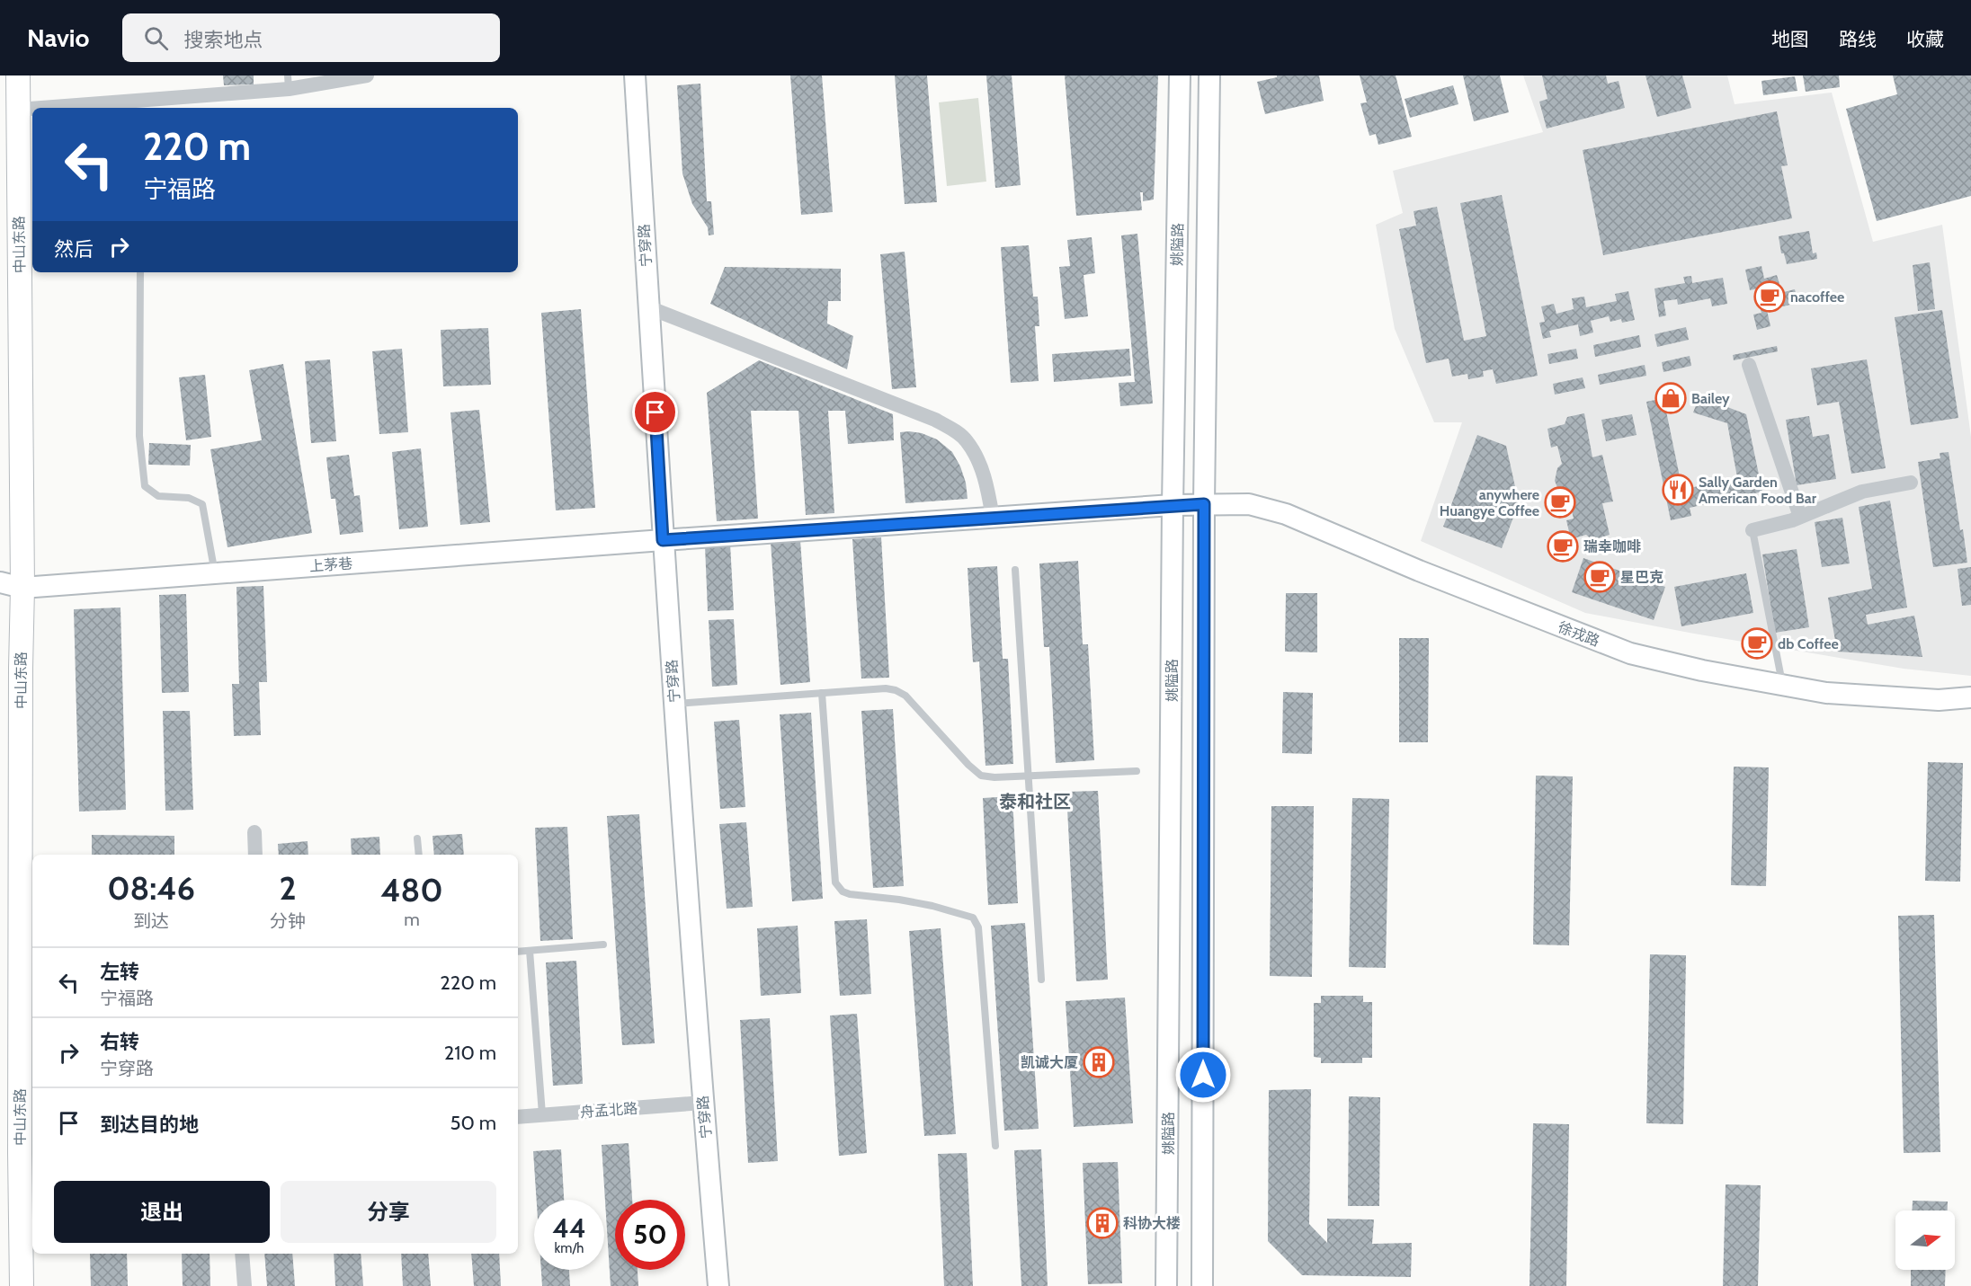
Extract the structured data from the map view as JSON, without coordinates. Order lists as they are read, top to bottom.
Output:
{
  "streets": {
    "main road": ["中山东路"],
    "street": [
      "姚隘路",
      "宁穿路",
      "上茅巷",
      "徐戎路",
      "舟孟北路"
    ]
  },
  "crossings": [
    ["中山东路", "上茅巷"],
    ["姚隘路", "徐戎路"],
    ["宁穿路", "上茅巷"],
    ["宁穿路", "舟孟北路"],
    ["上茅巷", "徐戎路"]
  ],
  "districts": ["泰和社区"],
  "places": {
    "cafe": [
      "nacoffee",
      "anywhere Huangye Coffee",
      "瑞幸咖啡",
      "星巴克",
      "db Coffee"
    ],
    "shop": ["Bailey"],
    "restaurant": ["Sally Garden American Food Bar"],
    "building": ["凯诚大厦", "科协大楼"]
  },
  "north": "right",
  "page": {
    "header": "Navio",
    "search": "搜索地点",
    "nav": ["地图", "路线", "收藏"],
    "turn": ["220 m", "宁福路"],
    "then": "然后",
    "eta": [
      "08:46",
      "到达",
      "2",
      "分钟",
      "480",
      "m"
    ],
    "list": [
      {
        "name": "左转",
        "note": "宁福路",
        "value": "220 m"
      },
      {
        "name": "右转",
        "note": "宁穿路",
        "value": "210 m"
      },
      {
        "name": "到达目的地",
        "value": "50 m"
      }
    ],
    "buttons": ["退出", "分享"],
    "speed": "44 km/h",
    "limit": "50"
  }
}
